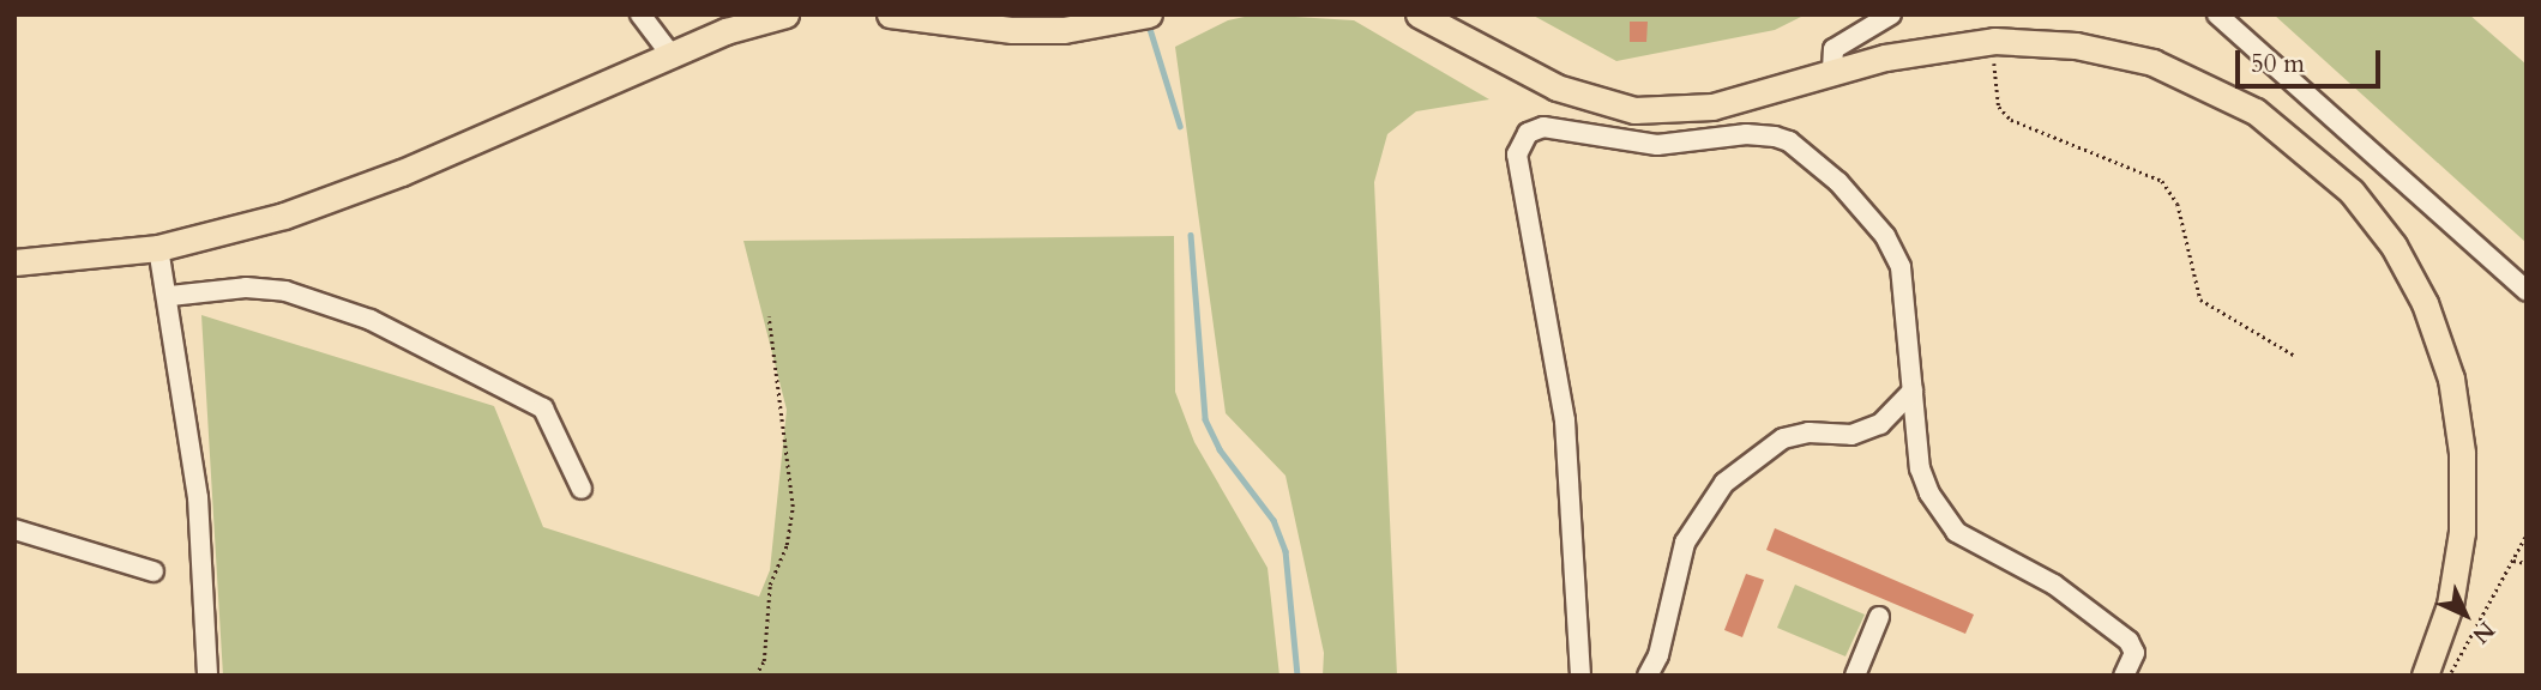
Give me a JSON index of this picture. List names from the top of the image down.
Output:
{
  "scale_bar": "50 m",
  "north": "bottom right"
}
